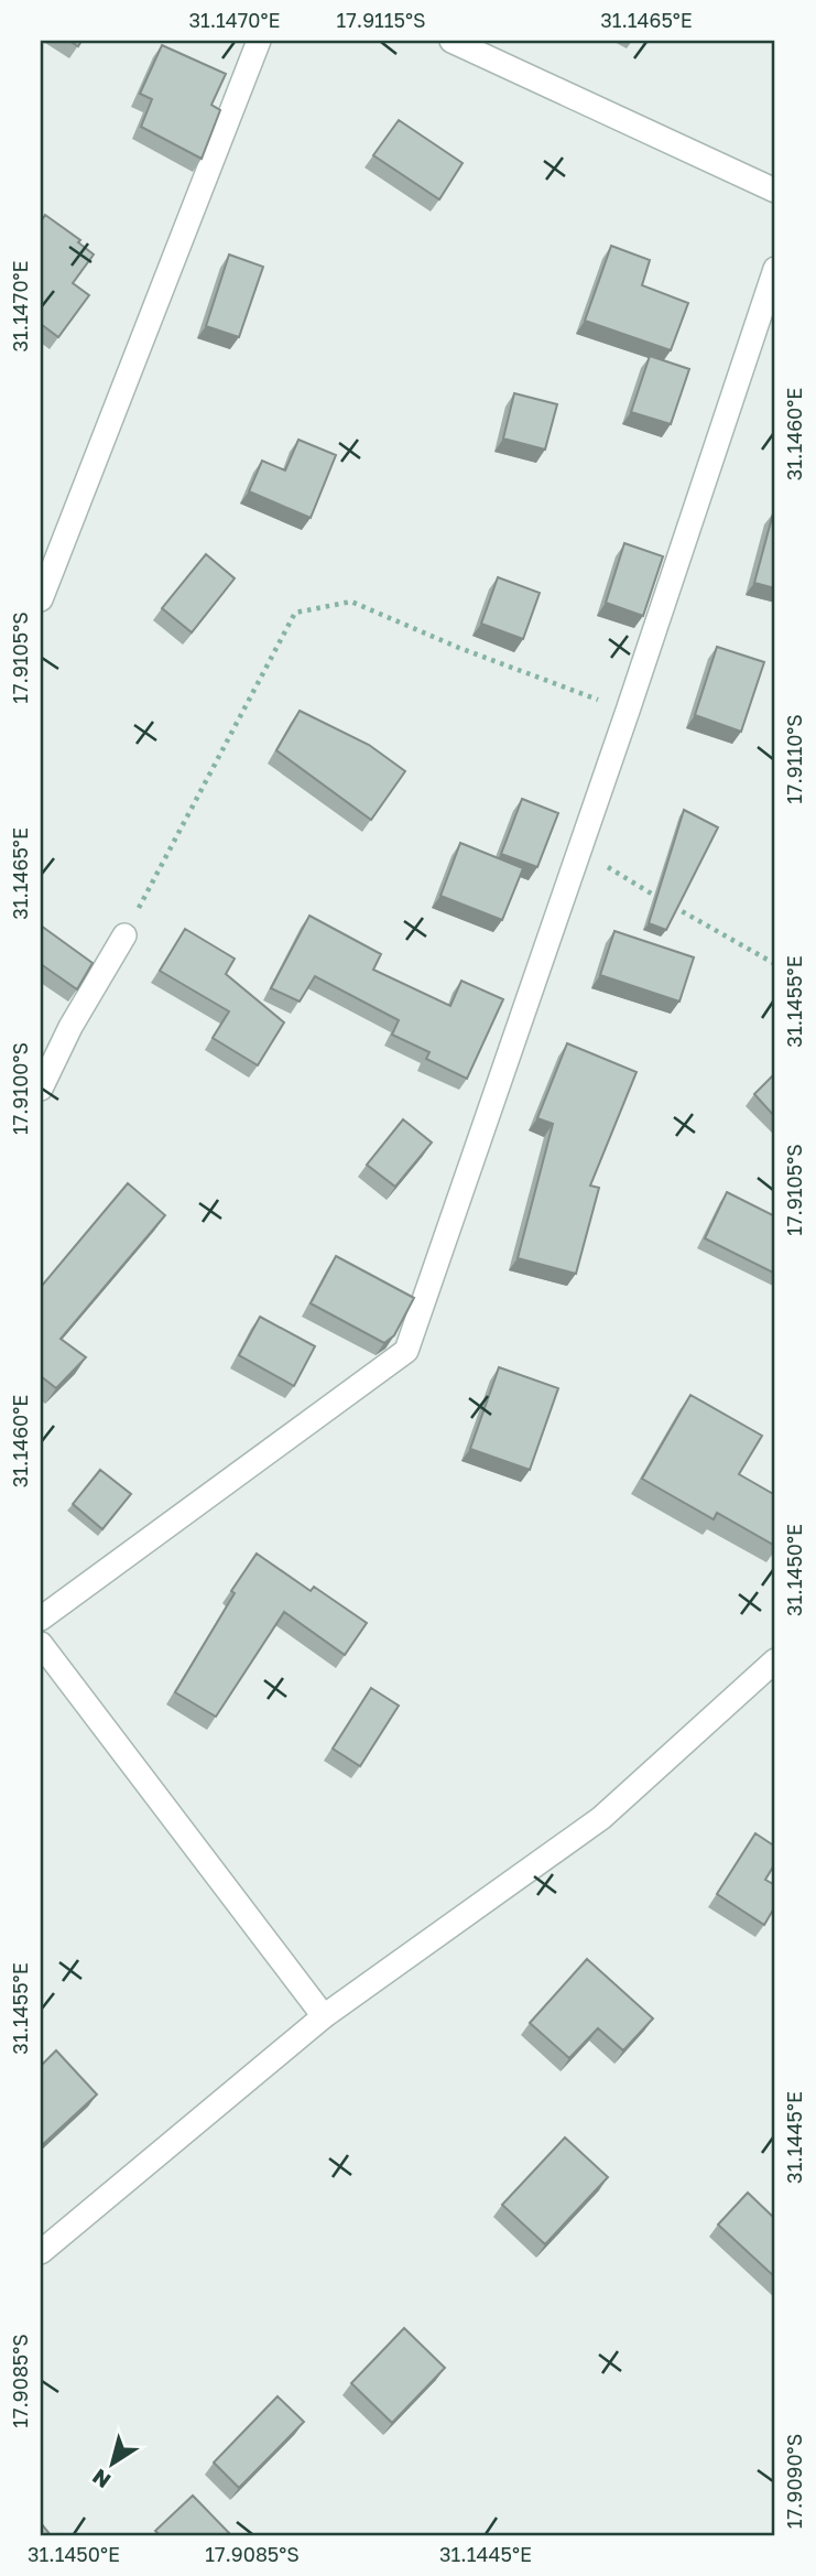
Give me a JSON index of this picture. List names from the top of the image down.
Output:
{
  "north": "bottom left",
  "coordinates": [
    "31.1470°E",
    "17.9115°S",
    "31.1465°E",
    "31.1460°E",
    "17.9105°S",
    "17.9110°S",
    "31.1455°E",
    "17.9100°S",
    "31.1450°E",
    "31.1445°E",
    "17.9085°S",
    "17.9090°S"
  ]
}
